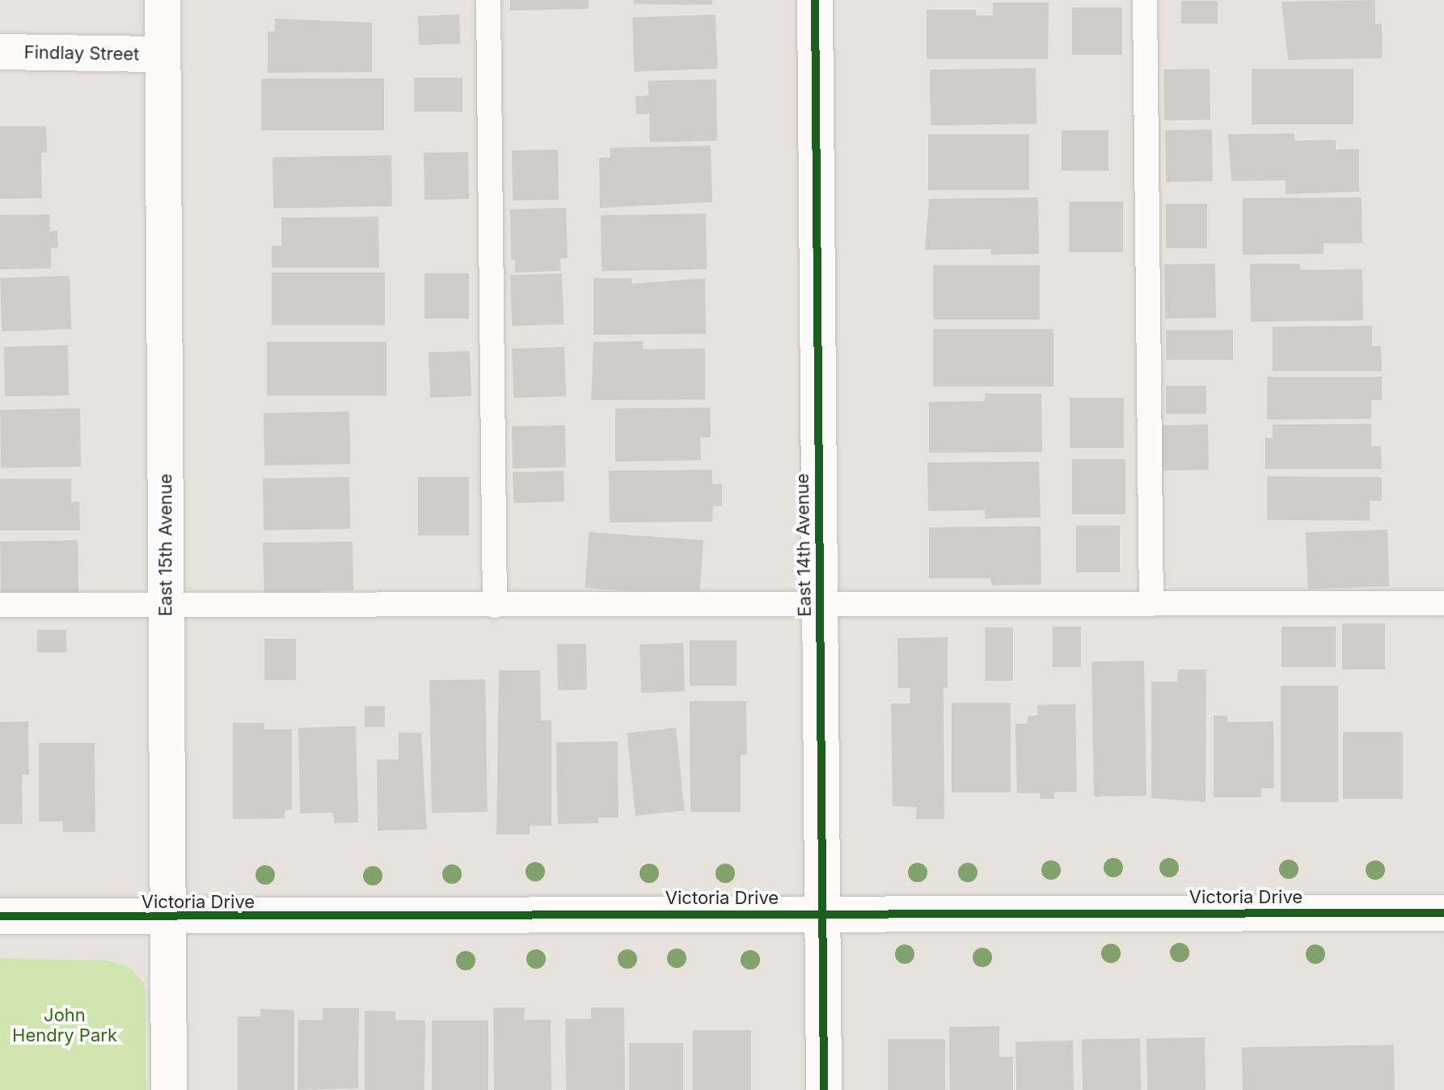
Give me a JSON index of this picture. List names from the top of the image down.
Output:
{
  "streets": {
    "street": [
      "Findlay Street",
      "East 15th Avenue",
      "East 14th Avenue",
      "Victoria Drive"
    ]
  },
  "crossings": [
    ["Findlay Street", "East 15th Avenue"],
    ["East 15th Avenue", "Victoria Drive"],
    ["East 14th Avenue", "Victoria Drive"]
  ],
  "parks": ["John Hendry Park"]
}
